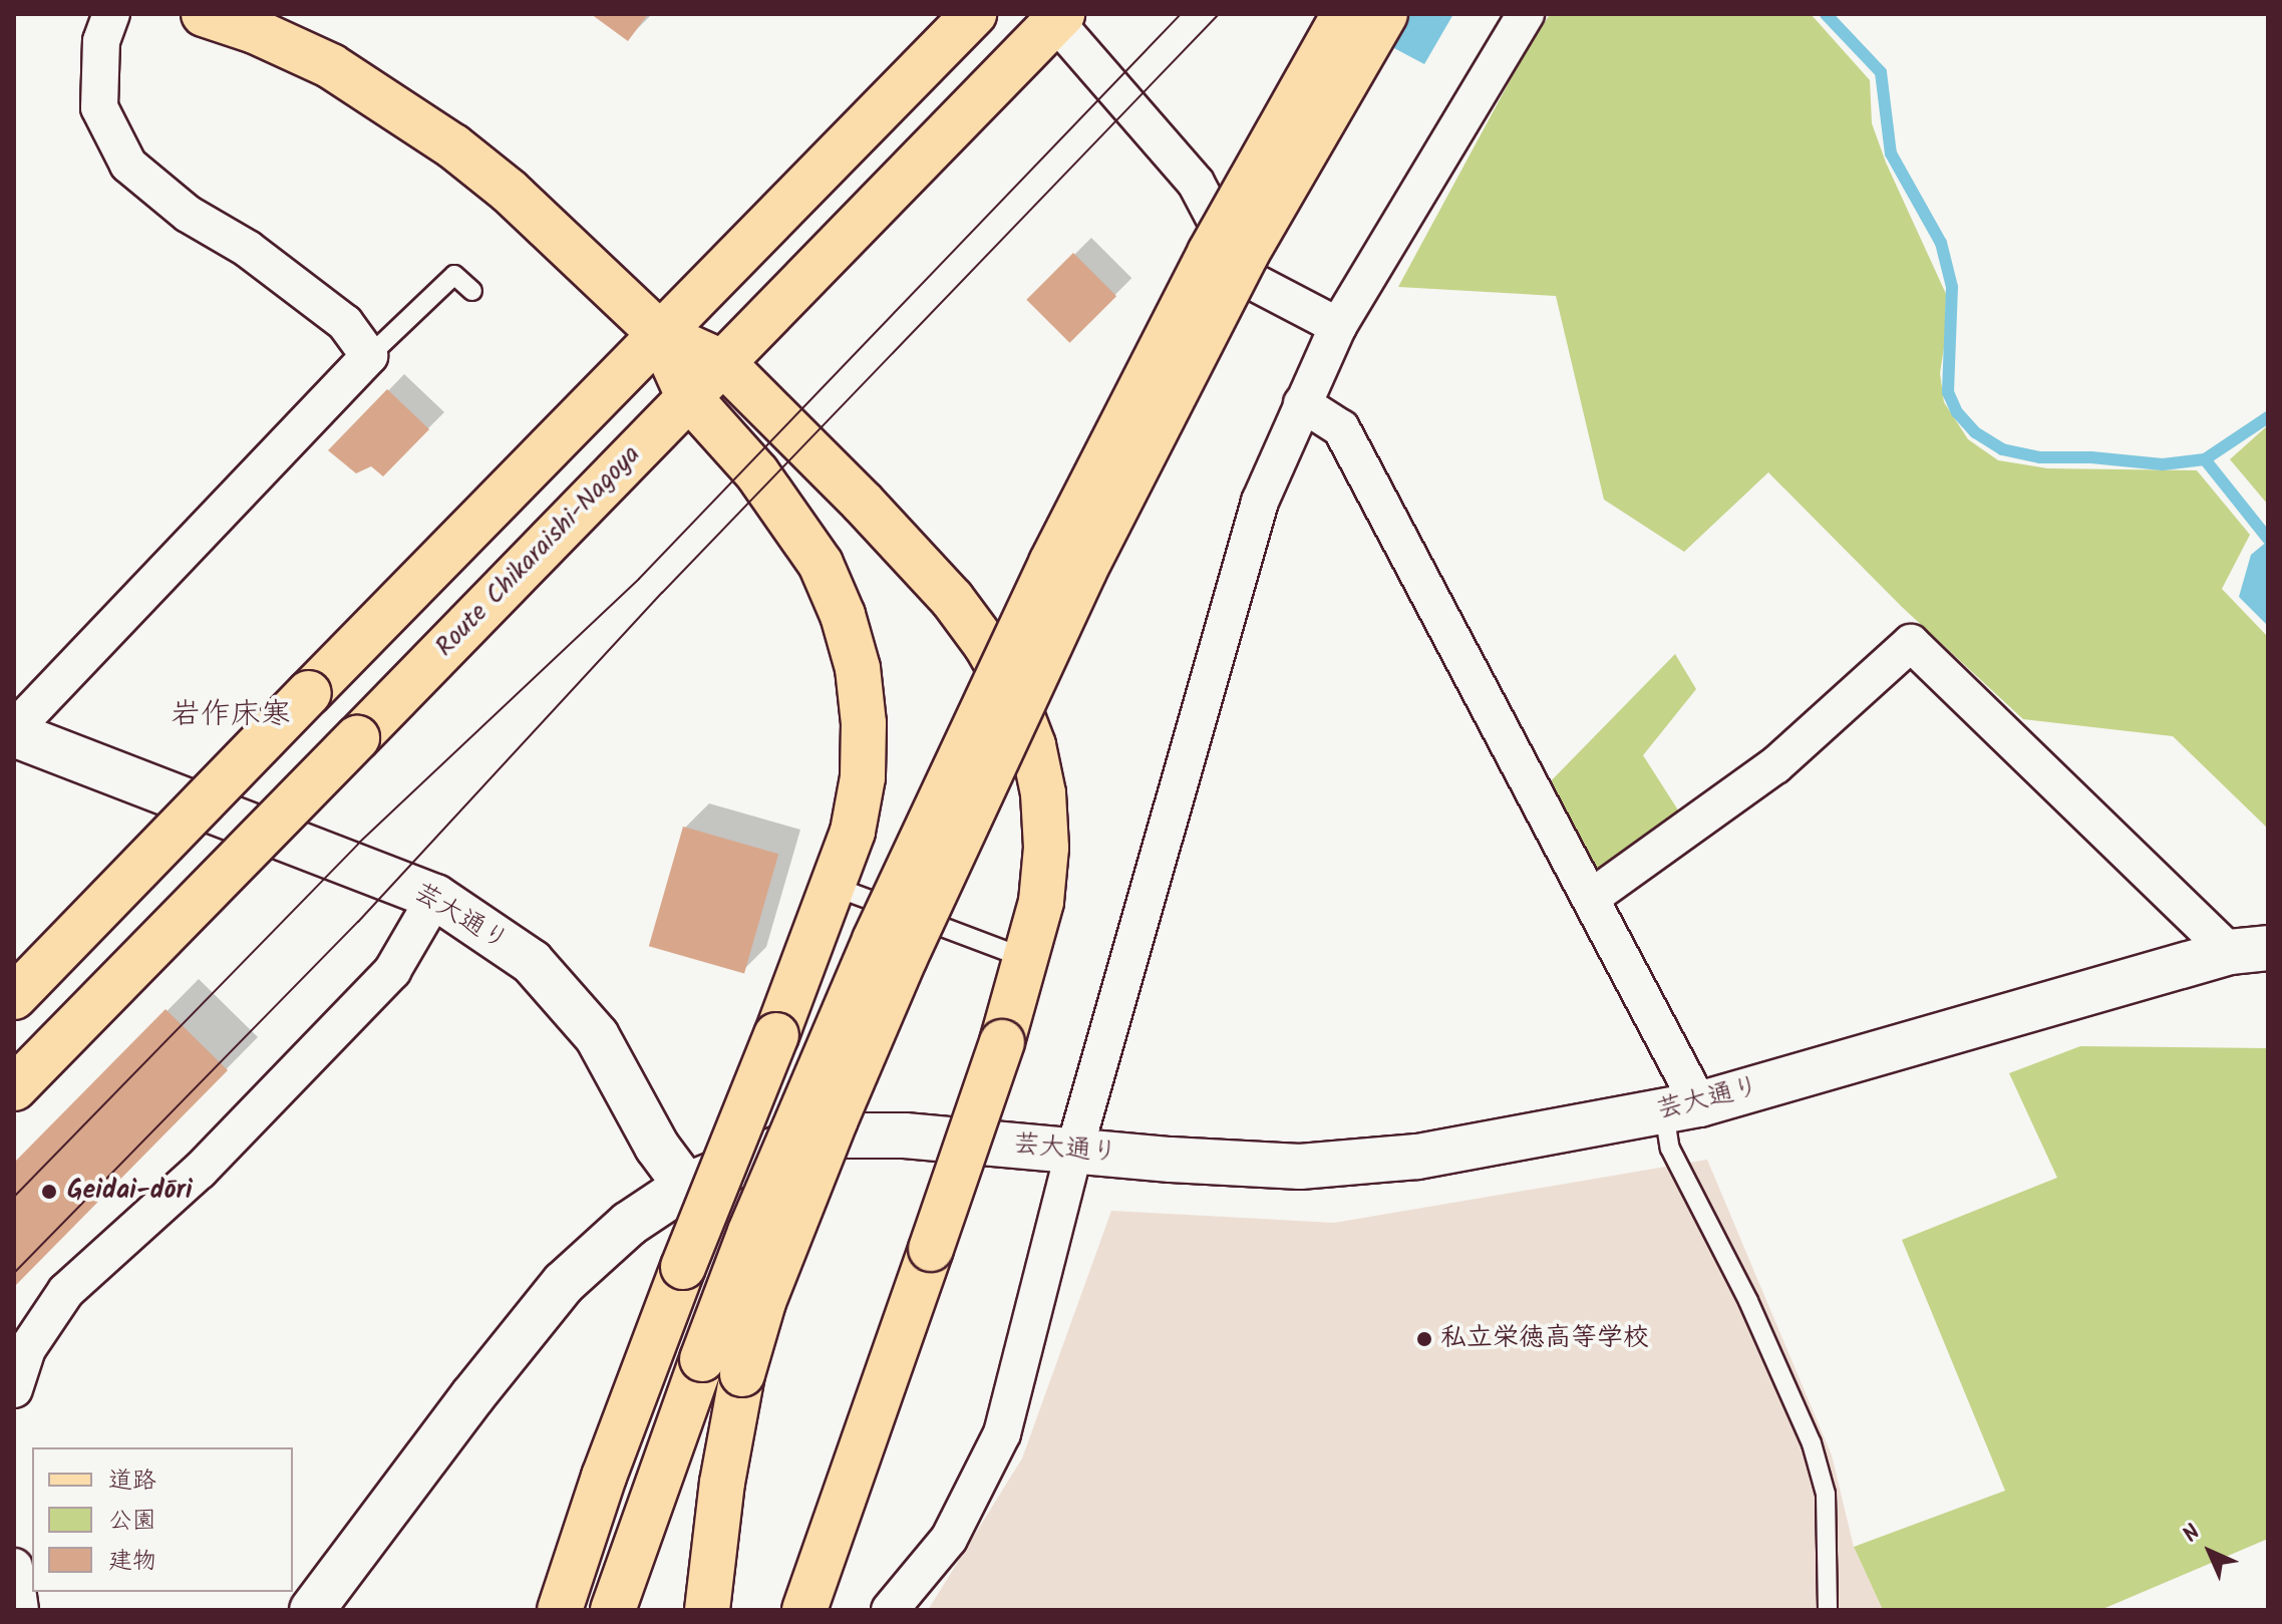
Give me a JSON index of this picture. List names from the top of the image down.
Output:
{
  "streets": {
    "main road": ["Route Chikaraishi-Nagoya"],
    "street": ["芸大通り"]
  },
  "districts": ["岩作床寒"],
  "places": ["Geidai-dōri", "私立栄徳高等学校"],
  "legend": ["道路", "公園", "建物"],
  "north": "top left"
}
